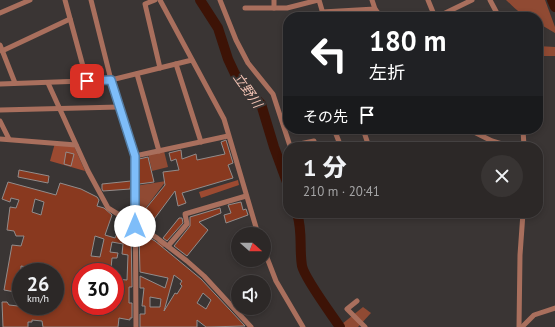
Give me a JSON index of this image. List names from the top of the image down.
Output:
{
  "water": ["立野川"],
  "north": "right",
  "page": {
    "turn": ["180 m", "左折"],
    "then": "その先",
    "heading": ["1 分", "210 m · 20:41"],
    "speed": "26 km/h",
    "limit": "30"
  }
}
